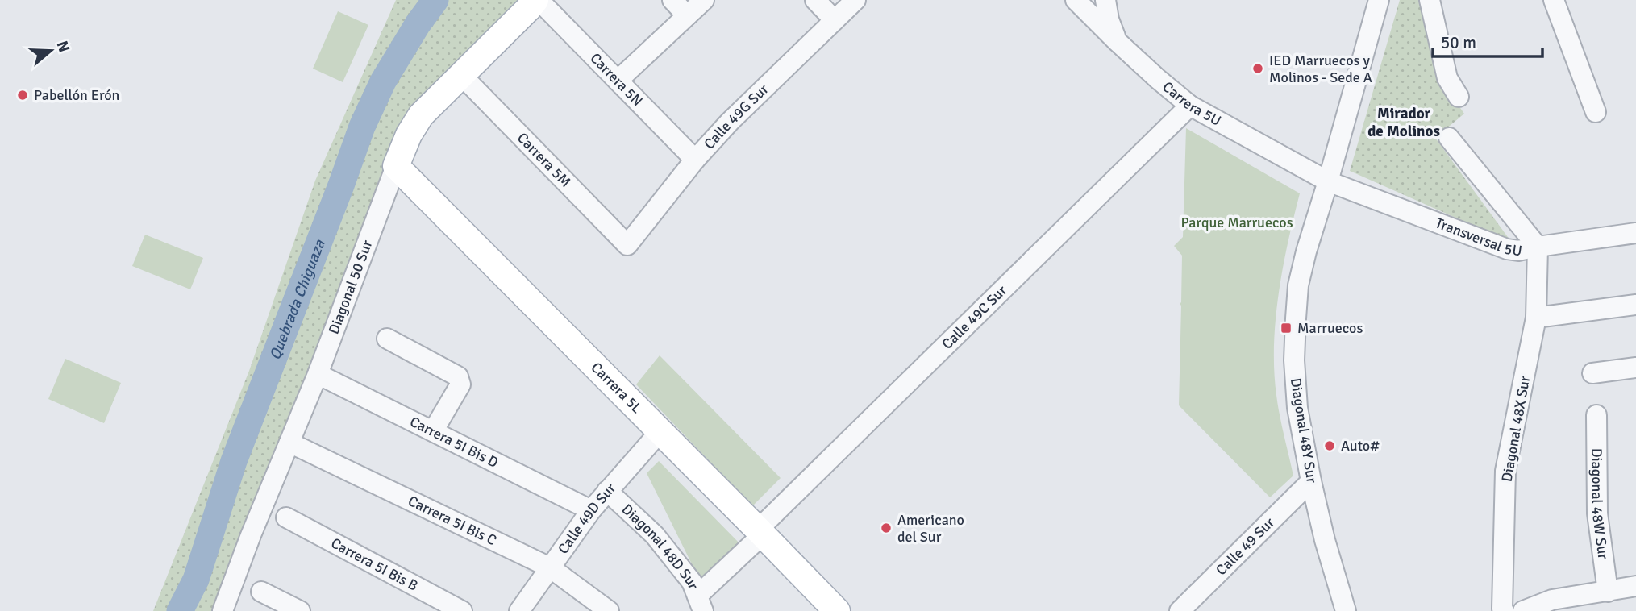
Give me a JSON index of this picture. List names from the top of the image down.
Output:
{
  "streets": {
    "main road": ["Diagonal 50 Sur", "Carrera 5L"],
    "street": [
      "Carrera 5N",
      "Carrera 5U",
      "Calle 49G Sur",
      "Carrera 5M",
      "Transversal 5U",
      "Calle 49C Sur",
      "Diagonal 48X Sur",
      "Diagonal 48Y Sur",
      "Carrera 5I Bis D",
      "Diagonal 48W Sur",
      "Calle 49D Sur",
      "Carrera 5I Bis C",
      "Calle 49 Sur",
      "Diagonal 48D Sur",
      "Carrera 5I Bis B"
    ]
  },
  "crossings": [
    ["Carrera 5N", "Calle 49G Sur"],
    ["Carrera 5N", "Diagonal 50 Sur"],
    ["Carrera 5U", "Transversal 5U"],
    ["Carrera 5U", "Calle 49C Sur"],
    ["Carrera 5U", "Diagonal 48Y Sur"],
    ["Calle 49G Sur", "Carrera 5M"],
    ["Carrera 5M", "Diagonal 50 Sur"],
    ["Transversal 5U", "Diagonal 48X Sur"],
    ["Transversal 5U", "Diagonal 48Y Sur"],
    ["Diagonal 50 Sur", "Carrera 5L"],
    ["Diagonal 50 Sur", "Carrera 5I Bis D"],
    ["Diagonal 50 Sur", "Carrera 5I Bis C"],
    ["Calle 49C Sur", "Carrera 5L"],
    ["Calle 49C Sur", "Diagonal 48D Sur"],
    ["Carrera 5L", "Calle 49D Sur"],
    ["Diagonal 48Y Sur", "Calle 49 Sur"],
    ["Carrera 5I Bis D", "Calle 49D Sur"],
    ["Calle 49D Sur", "Carrera 5I Bis C"],
    ["Calle 49D Sur", "Diagonal 48D Sur"]
  ],
  "districts": ["Mirador de Molinos"],
  "water": ["Quebrada Chiguaza"],
  "parks": ["Parque Marruecos"],
  "places": {
    "other": [
      "IED Marruecos y Molinos - Sede A",
      "Pabellón Erón",
      "Auto#",
      "Americano del Sur"
    ],
    "transit": ["Marruecos"]
  },
  "scale_bar": "50 m",
  "north": "right"
}
